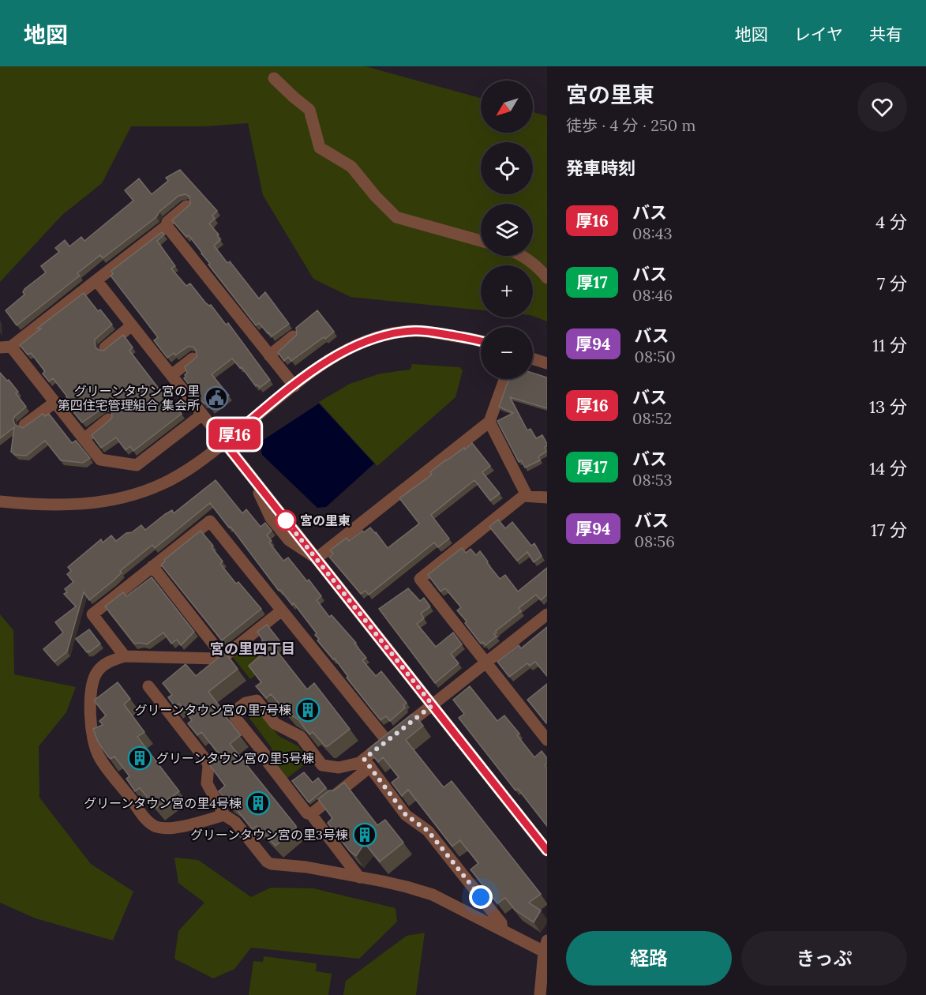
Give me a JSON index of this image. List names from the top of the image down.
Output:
{
  "districts": ["宮の里四丁目"],
  "places": {
    "public building": ["グリーンタウン宮の里 第四住宅管理組合 集会所"],
    "other": ["宮の里東"],
    "building": [
      "グリーンタウン宮の里7号棟",
      "グリーンタウン宮の里5号棟",
      "グリーンタウン宮の里4号棟",
      "グリーンタウン宮の里3号棟"
    ]
  },
  "lines": ["bus line 厚16"],
  "north": "bottom left",
  "page": {
    "header": "地図",
    "nav": ["地図", "レイヤ", "共有"],
    "on_map": "厚16",
    "heading": [
      ["宮の里東", "徒歩 · 4 分 · 250 m"],
      "発車時刻"
    ],
    "map_buttons": ["+", "−"],
    "list": [
      {
        "mark": "厚16",
        "name": "バス",
        "note": "08:43",
        "value": "4 分"
      },
      {
        "mark": "厚17",
        "name": "バス",
        "note": "08:46",
        "value": "7 分"
      },
      {
        "mark": "厚94",
        "name": "バス",
        "note": "08:50",
        "value": "11 分"
      },
      {
        "mark": "厚16",
        "name": "バス",
        "note": "08:52",
        "value": "13 分"
      },
      {
        "mark": "厚17",
        "name": "バス",
        "note": "08:53",
        "value": "14 分"
      },
      {
        "mark": "厚94",
        "name": "バス",
        "note": "08:56",
        "value": "17 分"
      }
    ],
    "buttons": ["経路", "きっぷ"]
  }
}
